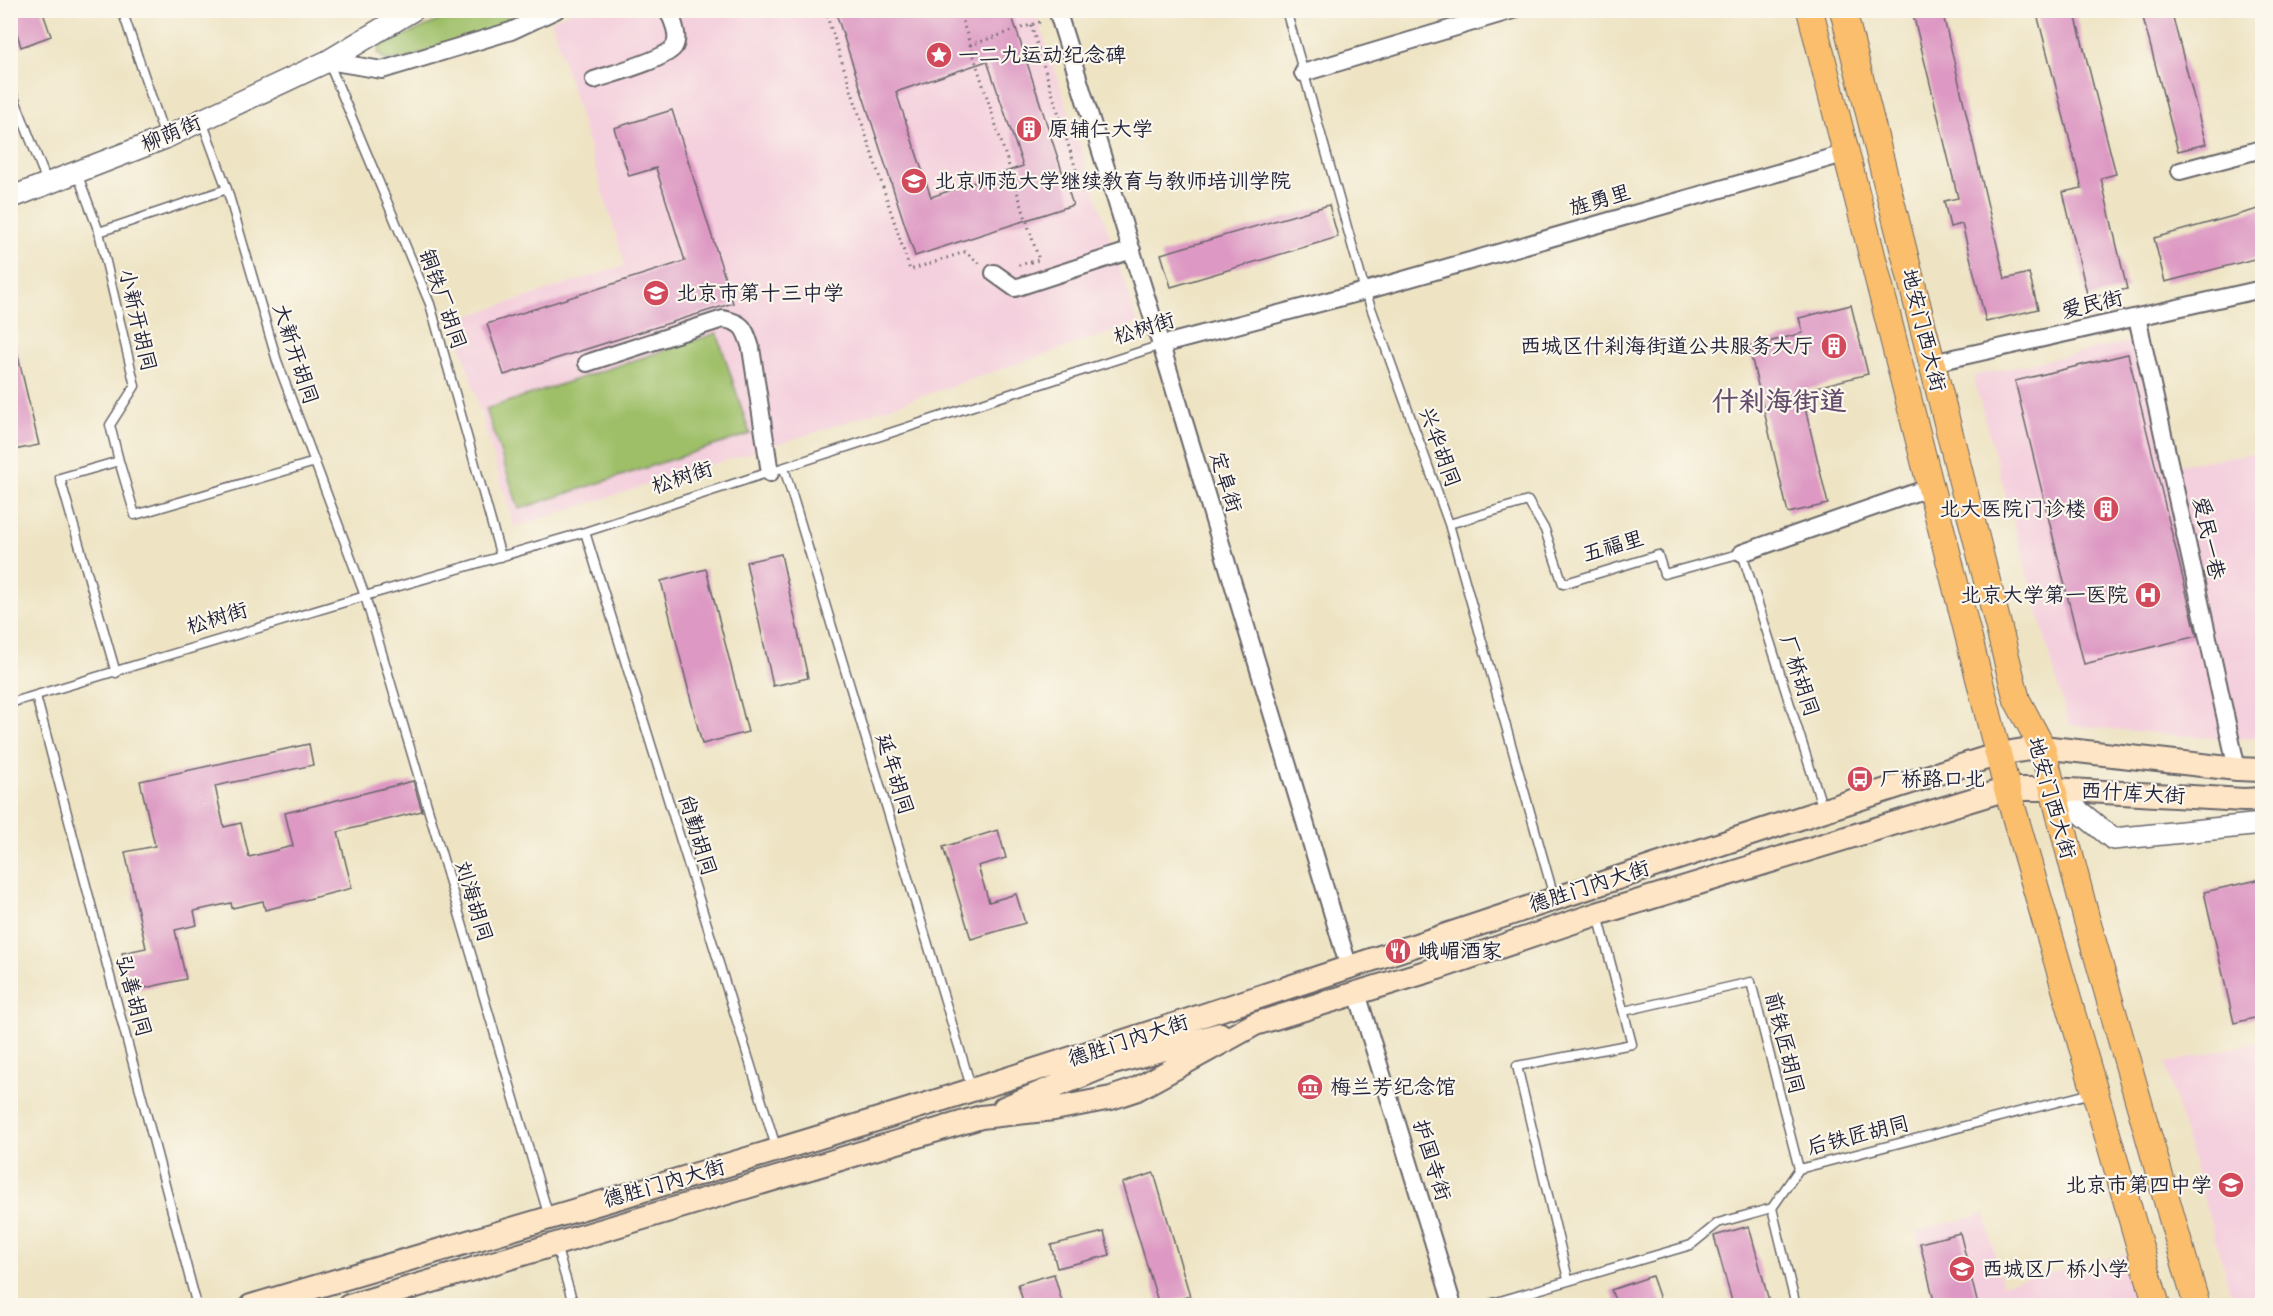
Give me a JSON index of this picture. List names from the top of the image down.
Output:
{
  "streets": {
    "main road": ["地安门西大街", "西什库大街", "德胜门内大街"],
    "street": [
      "柳荫街",
      "旌勇里",
      "爱民街",
      "松树街",
      "定阜街",
      "爱民一巷",
      "五福里",
      "护国寺街"
    ],
    "lane": [
      "铜铁厂胡同",
      "小新开胡同",
      "大新开胡同",
      "兴华胡同",
      "厂桥胡同",
      "延年胡同",
      "尚勤胡同",
      "刘海胡同",
      "弘善胡同",
      "前铁匠胡同",
      "后铁匠胡同"
    ]
  },
  "crossings": [
    ["柳荫街", "铜铁厂胡同"],
    ["柳荫街", "小新开胡同"],
    ["柳荫街", "大新开胡同"],
    ["旌勇里", "松树街"],
    ["旌勇里", "地安门西大街"],
    ["旌勇里", "兴华胡同"],
    ["铜铁厂胡同", "松树街"],
    ["爱民街", "地安门西大街"],
    ["爱民街", "爱民一巷"],
    ["小新开胡同", "大新开胡同"],
    ["松树街", "大新开胡同"],
    ["松树街", "兴华胡同"],
    ["松树街", "定阜街"],
    ["松树街", "延年胡同"],
    ["松树街", "尚勤胡同"],
    ["松树街", "刘海胡同"],
    ["松树街", "弘善胡同"],
    ["地安门西大街", "五福里"],
    ["地安门西大街", "西什库大街"],
    ["地安门西大街", "德胜门内大街"],
    ["地安门西大街", "后铁匠胡同"],
    ["大新开胡同", "刘海胡同"],
    ["兴华胡同", "五福里"],
    ["兴华胡同", "德胜门内大街"],
    ["定阜街", "德胜门内大街"],
    ["爱民一巷", "西什库大街"],
    ["五福里", "厂桥胡同"],
    ["厂桥胡同", "德胜门内大街"],
    ["延年胡同", "德胜门内大街"],
    ["西什库大街", "德胜门内大街"],
    ["尚勤胡同", "德胜门内大街"],
    ["德胜门内大街", "刘海胡同"],
    ["德胜门内大街", "护国寺街"],
    ["前铁匠胡同", "后铁匠胡同"]
  ],
  "districts": ["什刹海街道"],
  "places": {
    "place": ["一二九运动纪念碑"],
    "building": ["原辅仁大学", "西城区什刹海街道公共服务大厅", "北大医院门诊楼"],
    "school or university": [
      "北京师范大学继续教育与教师培训学院",
      "北京市第十三中学",
      "北京市第四中学",
      "西城区厂桥小学"
    ],
    "hospital": ["北京大学第一医院"],
    "bus stop": ["厂桥路口北"],
    "restaurant": ["峨嵋酒家"],
    "museum": ["梅兰芳纪念馆"]
  }
}
